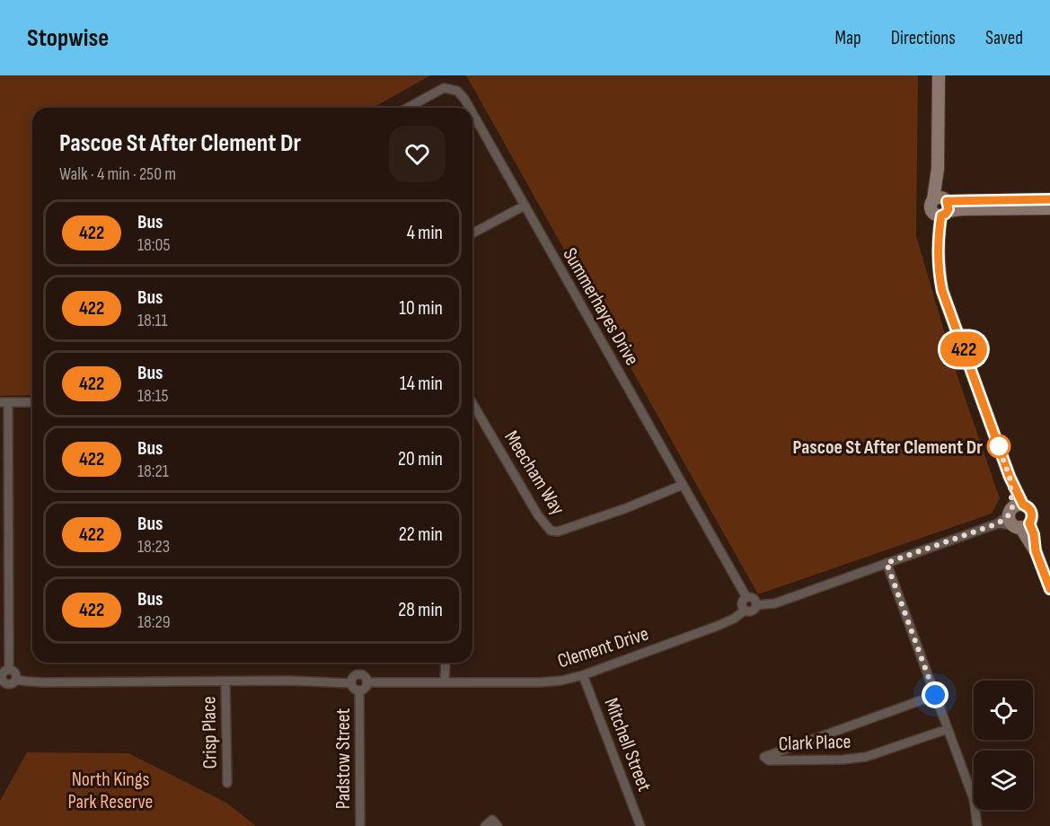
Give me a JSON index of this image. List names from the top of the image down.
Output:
{
  "streets": {
    "street": [
      "Summerhayes Drive",
      "Meecham Way",
      "Clement Drive",
      "Crisp Place",
      "Clark Place",
      "Mitchell Street",
      "Padstow Street"
    ]
  },
  "crossings": [
    ["Summerhayes Drive", "Meecham Way"],
    ["Summerhayes Drive", "Clement Drive"],
    ["Clement Drive", "Mitchell Street"],
    ["Clement Drive", "Padstow Street"]
  ],
  "parks": ["North Kings Park Reserve"],
  "places": ["Pascoe St After Clement Dr"],
  "lines": ["bus line 422"],
  "page": {
    "header": "Stopwise",
    "nav": ["Map", "Directions", "Saved"],
    "on_map": "422",
    "heading": ["Pascoe St After Clement Dr", "Walk · 4 min · 250 m"],
    "list": [
      {
        "mark": "422",
        "name": "Bus",
        "note": "18:05",
        "value": "4 min"
      },
      {
        "mark": "422",
        "name": "Bus",
        "note": "18:11",
        "value": "10 min"
      },
      {
        "mark": "422",
        "name": "Bus",
        "note": "18:15",
        "value": "14 min"
      },
      {
        "mark": "422",
        "name": "Bus",
        "note": "18:21",
        "value": "20 min"
      },
      {
        "mark": "422",
        "name": "Bus",
        "note": "18:23",
        "value": "22 min"
      },
      {
        "mark": "422",
        "name": "Bus",
        "note": "18:29",
        "value": "28 min"
      }
    ]
  }
}
